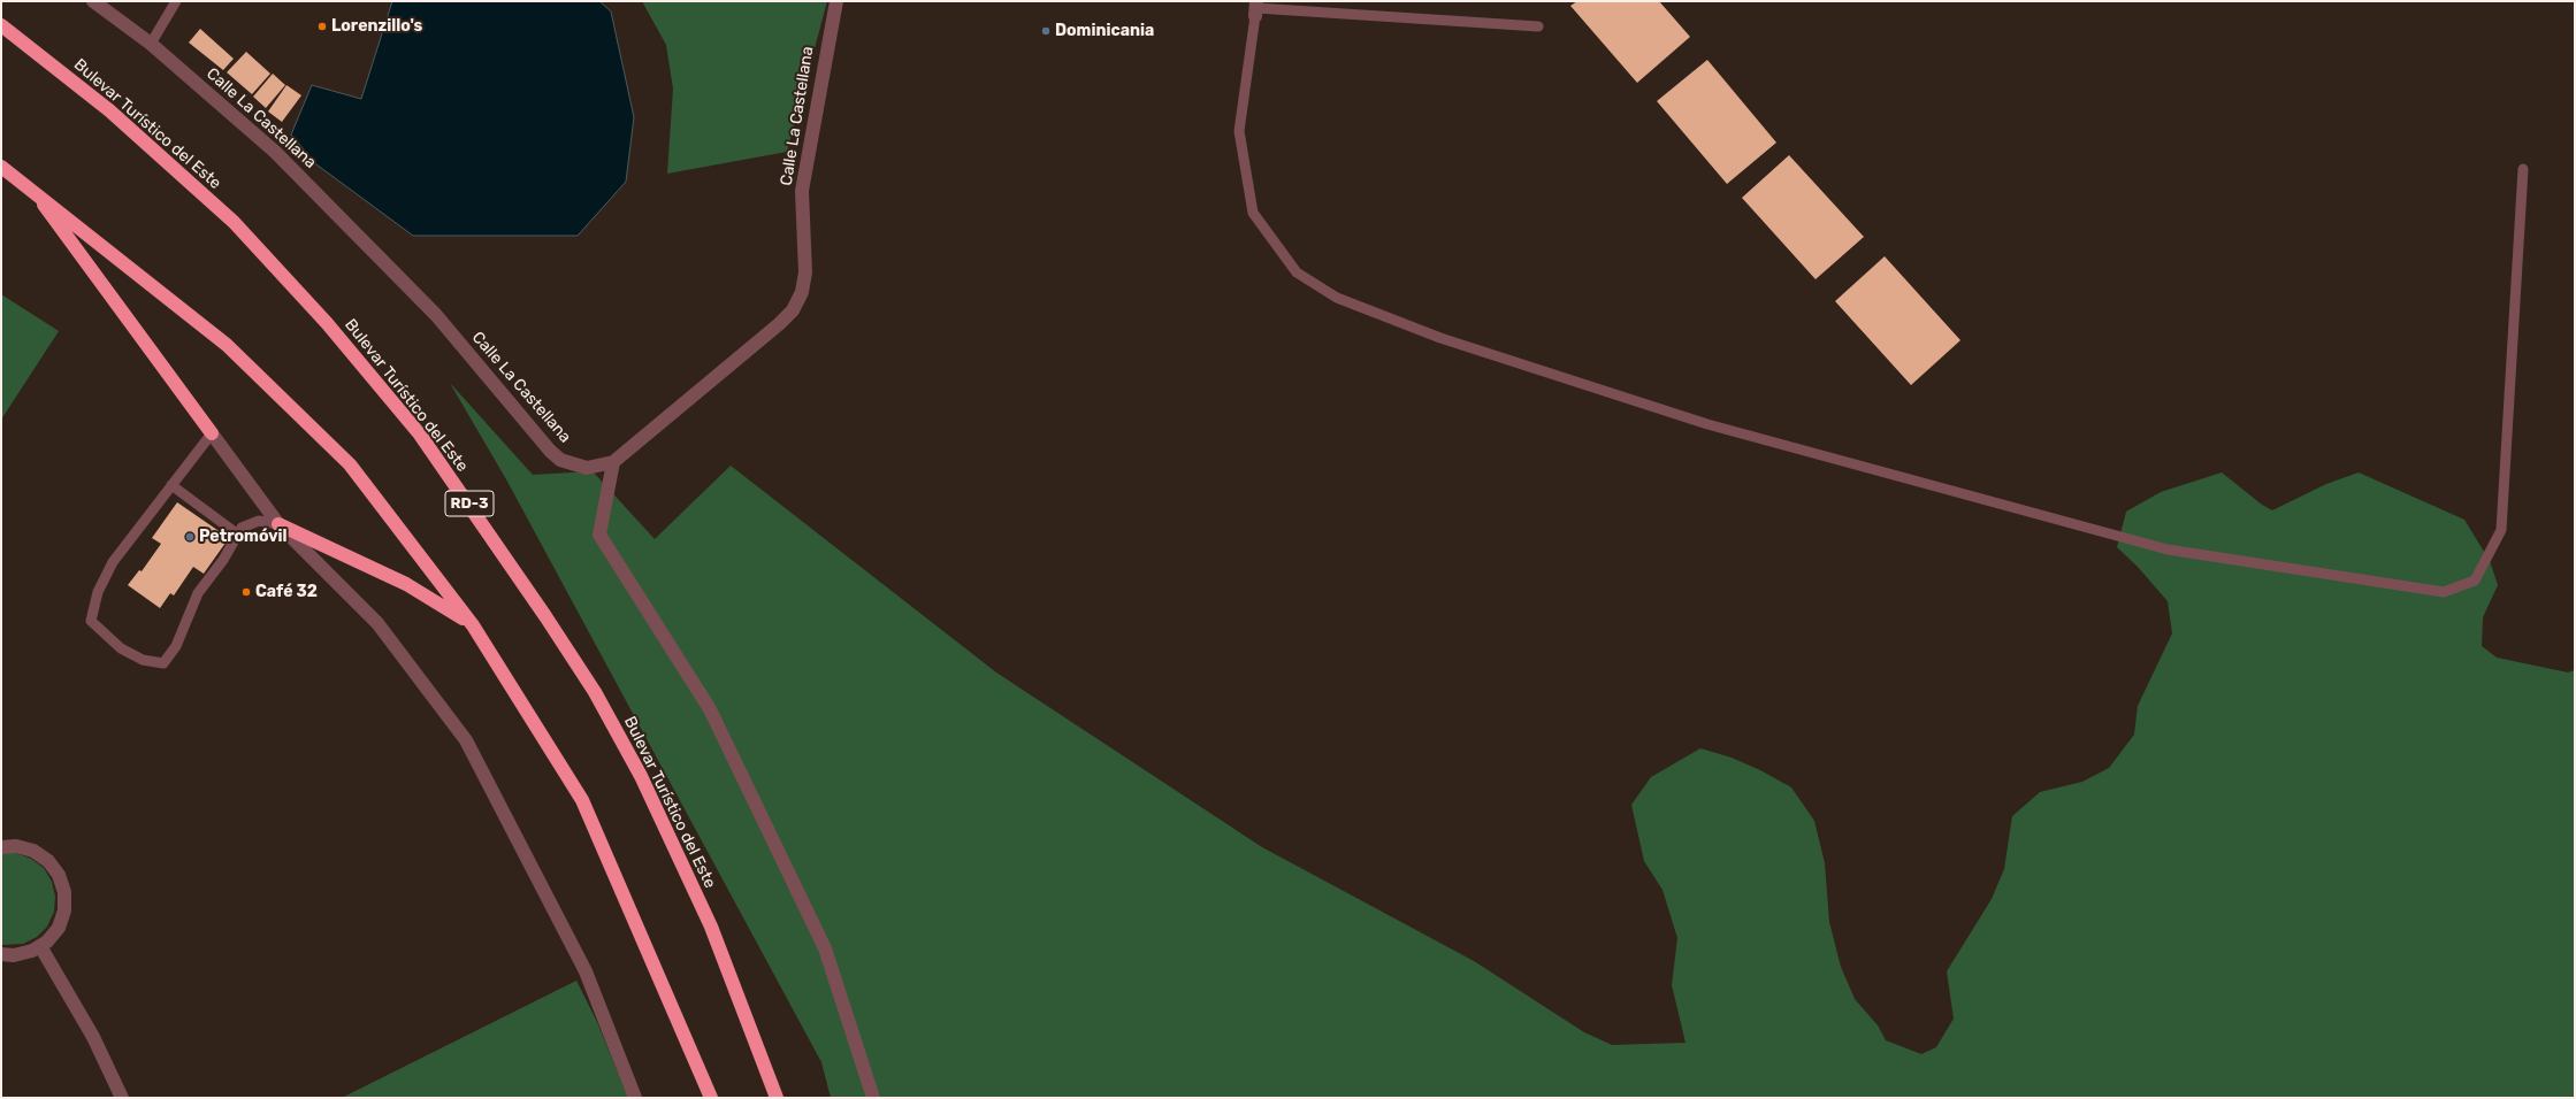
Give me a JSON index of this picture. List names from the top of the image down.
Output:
{
  "streets": {
    "highway": ["Bulevar Turístico del Este", "RD-3"],
    "street": ["Calle La Castellana"]
  },
  "places": [
    "Lorenzillo's",
    "Dominicania",
    "Petromóvil",
    "Café 32"
  ]
}
